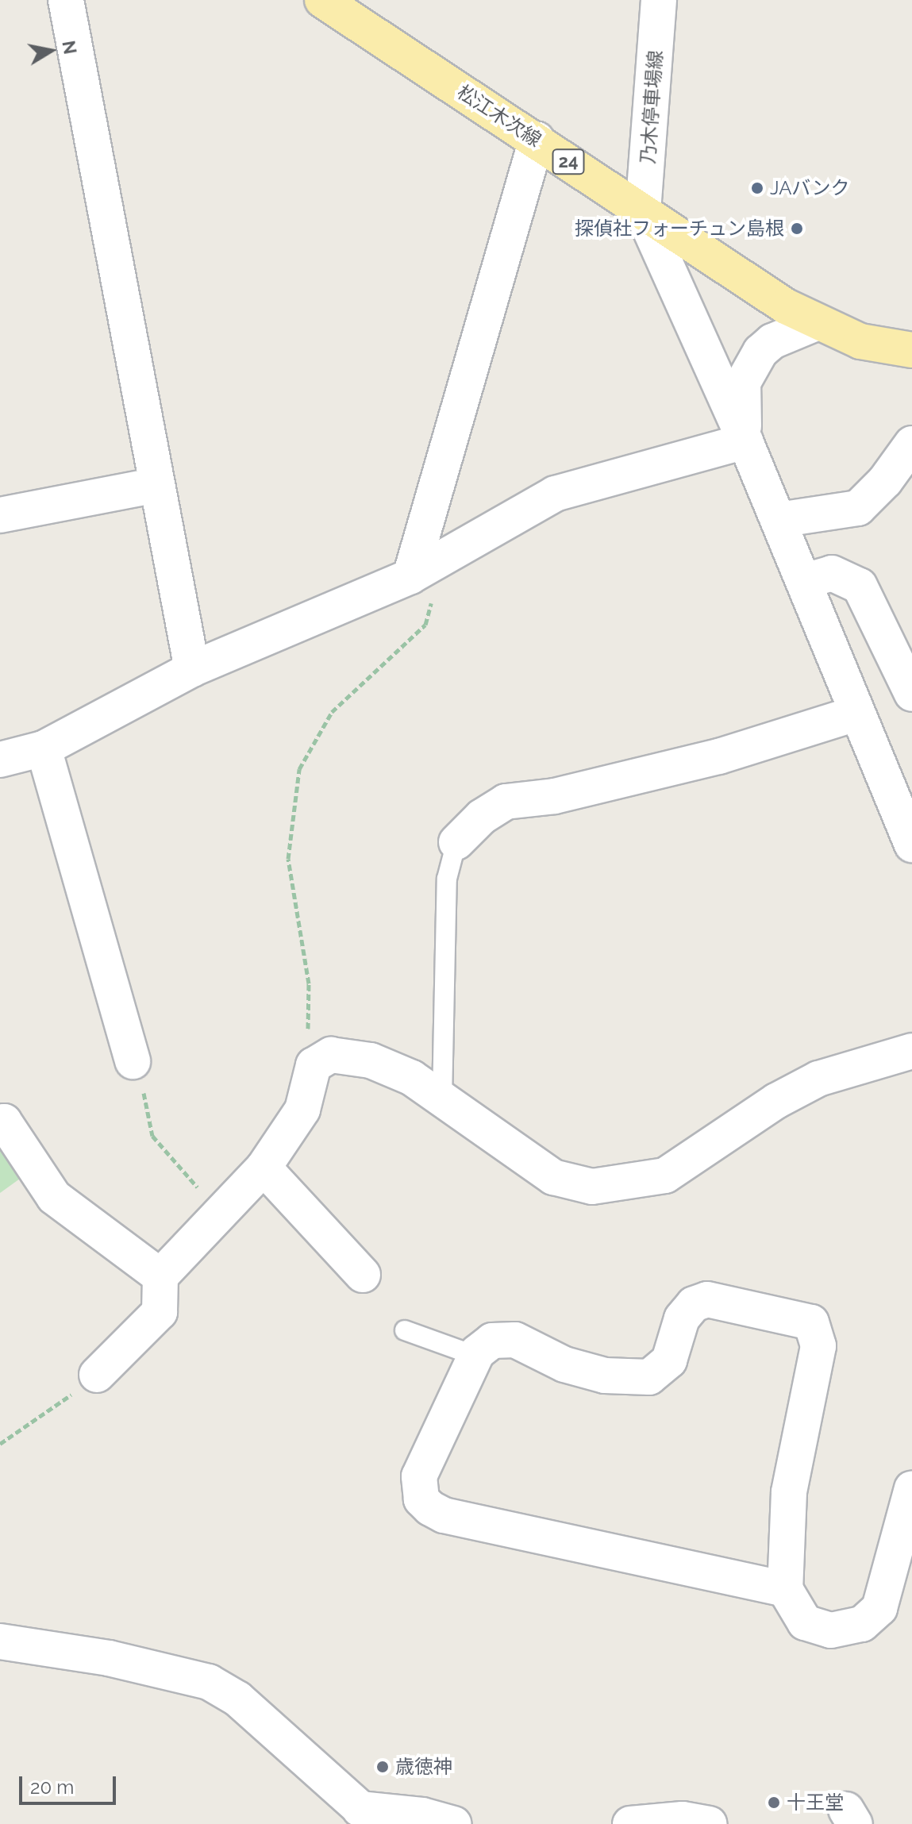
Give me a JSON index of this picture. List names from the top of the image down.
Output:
{
  "streets": {
    "main road": ["松江木次線", "24"],
    "street": ["乃木停車場線"]
  },
  "crossings": [
    ["乃木停車場線", "松江木次線"]
  ],
  "places": [
    "JAバンク",
    "探偵社フォーチュン島根",
    "歳徳神",
    "十王堂"
  ],
  "scale_bar": "20 m",
  "north": "right"
}
